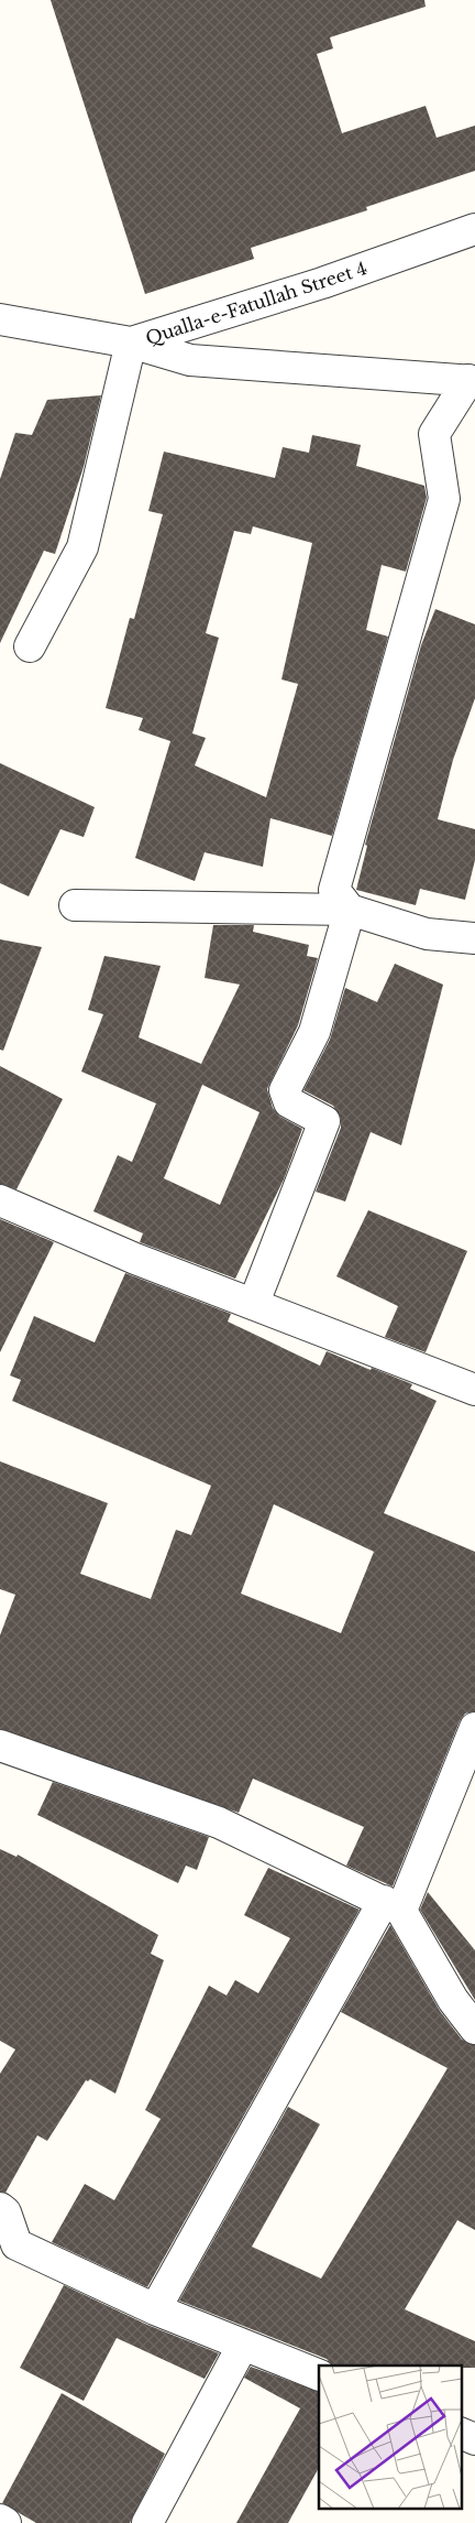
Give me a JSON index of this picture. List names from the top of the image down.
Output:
{
  "streets": {
    "street": ["Qualla-e-Fatullah Street 4"]
  }
}
